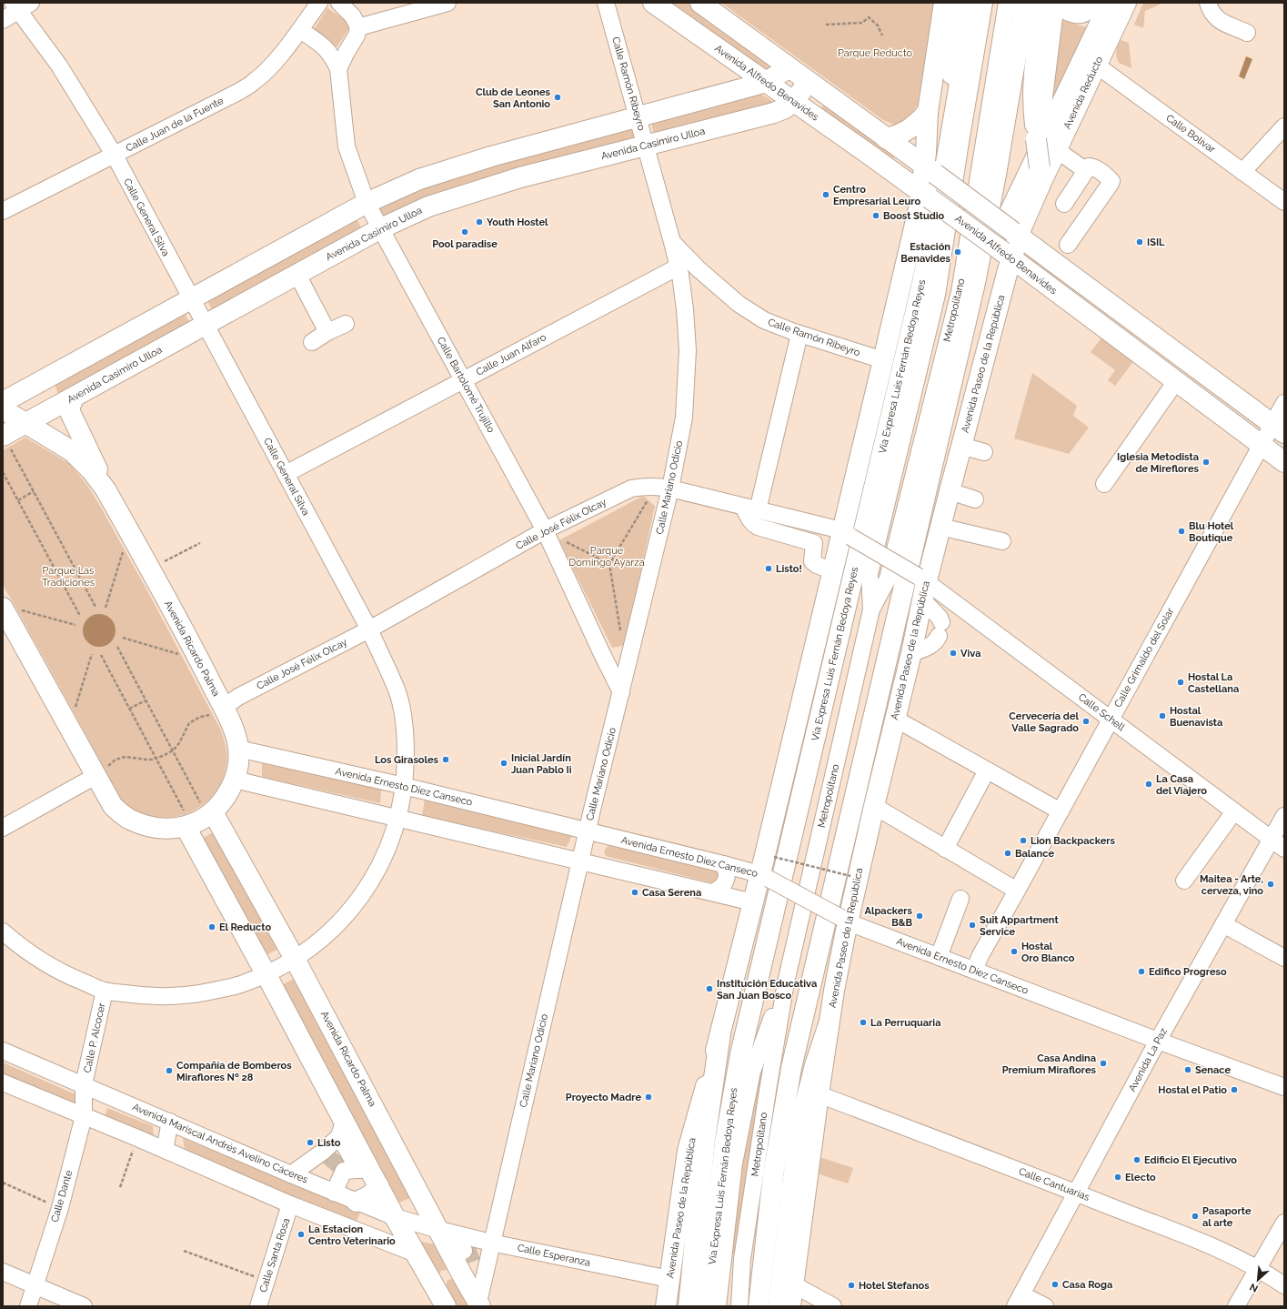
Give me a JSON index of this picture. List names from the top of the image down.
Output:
{
  "streets": {
    "main road": [
      "Avenida Alfredo Benavides",
      "Avenida Reducto",
      "Avenida Casimiro Ulloa",
      "Avenida Paseo de la República",
      "Vía Expresa Luis Fernán Bedoya Reyes",
      "Avenida Ricardo Palma"
    ],
    "street": [
      "Calle Ramón Ribeyro",
      "Calle Juan de la Fuente",
      "Calle Bolívar",
      "Calle General Silva",
      "Metropolitano",
      "Calle Juan Alfaro",
      "Calle Bartolomé Trujillo",
      "Calle Mariano Odicio",
      "Calle José Félix Olcay",
      "Calle Grimaldo del Solar",
      "Calle Schell",
      "Avenida Ernesto Diez Canseco",
      "Calle P. Alcocer",
      "Avenida La Paz",
      "Avenida Mariscal Andrés Avelino Cáceres",
      "Calle Cantuarias",
      "Calle Dante",
      "Calle Santa Rosa",
      "Calle Esperanza"
    ]
  },
  "crossings": [
    ["Avenida Alfredo Benavides", "Avenida Casimiro Ulloa"],
    ["Avenida Alfredo Benavides", "Avenida Paseo de la República"],
    ["Avenida Alfredo Benavides", "Calle Grimaldo del Solar"],
    ["Calle Ramón Ribeyro", "Avenida Casimiro Ulloa"],
    ["Calle Ramón Ribeyro", "Avenida Paseo de la República"],
    ["Calle Ramón Ribeyro", "Calle Mariano Odicio"],
    ["Avenida Reducto", "Calle Bolívar"],
    ["Avenida Reducto", "Avenida Paseo de la República"],
    ["Calle Juan de la Fuente", "Calle General Silva"],
    ["Calle Juan de la Fuente", "Calle Bartolomé Trujillo"],
    ["Avenida Casimiro Ulloa", "Calle General Silva"],
    ["Avenida Casimiro Ulloa", "Calle Bartolomé Trujillo"],
    ["Avenida Casimiro Ulloa", "Avenida Ricardo Palma"],
    ["Calle General Silva", "Calle Juan Alfaro"],
    ["Calle General Silva", "Calle José Félix Olcay"],
    ["Calle General Silva", "Avenida Ricardo Palma"],
    ["Calle General Silva", "Avenida Ernesto Diez Canseco"],
    ["Calle General Silva", "Calle P. Alcocer"],
    ["Calle Juan Alfaro", "Calle Bartolomé Trujillo"],
    ["Calle Juan Alfaro", "Calle Mariano Odicio"],
    ["Avenida Paseo de la República", "Calle José Félix Olcay"],
    ["Avenida Paseo de la República", "Calle Schell"],
    ["Avenida Paseo de la República", "Avenida Ernesto Diez Canseco"],
    ["Avenida Paseo de la República", "Calle Cantuarias"],
    ["Avenida Paseo de la República", "Calle Esperanza"],
    ["Calle Bartolomé Trujillo", "Calle Mariano Odicio"],
    ["Calle Bartolomé Trujillo", "Calle José Félix Olcay"],
    ["Calle Mariano Odicio", "Calle José Félix Olcay"],
    ["Calle Mariano Odicio", "Avenida Ricardo Palma"],
    ["Calle Mariano Odicio", "Avenida Ernesto Diez Canseco"],
    ["Calle Mariano Odicio", "Calle Esperanza"],
    ["Calle José Félix Olcay", "Avenida Ricardo Palma"],
    ["Calle José Félix Olcay", "Calle Schell"],
    ["Avenida Ricardo Palma", "Avenida Ernesto Diez Canseco"],
    ["Avenida Ricardo Palma", "Avenida Mariscal Andrés Avelino Cáceres"],
    ["Avenida Ricardo Palma", "Calle Esperanza"],
    ["Calle Grimaldo del Solar", "Calle Schell"],
    ["Calle Grimaldo del Solar", "Avenida Ernesto Diez Canseco"],
    ["Calle Schell", "Avenida La Paz"],
    ["Avenida Ernesto Diez Canseco", "Avenida La Paz"],
    ["Calle P. Alcocer", "Avenida Mariscal Andrés Avelino Cáceres"],
    ["Calle P. Alcocer", "Calle Dante"],
    ["Avenida La Paz", "Calle Cantuarias"],
    ["Avenida Mariscal Andrés Avelino Cáceres", "Calle Dante"],
    ["Avenida Mariscal Andrés Avelino Cáceres", "Calle Esperanza"]
  ],
  "parks": ["Parque Reducto", "Parque Domingo Ayarza", "Parque Las Tradiciones"],
  "places": [
    "Club de Leones San Antonio",
    "Centro Empresarial Leuro",
    "Boost Studio",
    "Youth Hostel",
    "Pool paradise",
    "ISIL",
    "Estación Benavides",
    "Iglesia Metodista de Mireflores",
    "Blu Hotel Boutique",
    "Listo!",
    "Viva",
    "Hostal La Castellana",
    "Hostal Buenavista",
    "Cervecería del Valle Sagrado",
    "Los Girasoles",
    "Inicial Jardín Juan Pablo Ii",
    "La Casa del Viajero",
    "Lion Backpackers",
    "Balance",
    "Maitea - Arte, cerveza, vino",
    "Casa Serena",
    "Alpackers B&B",
    "Suit Appartment Service",
    "El Reducto",
    "Hostal Oro Blanco",
    "Edifico Progreso",
    "Institución Educativa San Juan Bosco",
    "La Perruquaria",
    "Casa Andina Premium Miraflores",
    "Senace",
    "Compañía de Bomberos Miraflores Nº 28",
    "Hostal el Patio",
    "Proyecto Madre",
    "Listo",
    "Edificio El Ejecutivo",
    "Electo",
    "Pasaporte al arte",
    "La Estacion Centro Veterinario",
    "Casa Roga",
    "Hotel Stefanos"
  ],
  "north": "bottom left"
}
